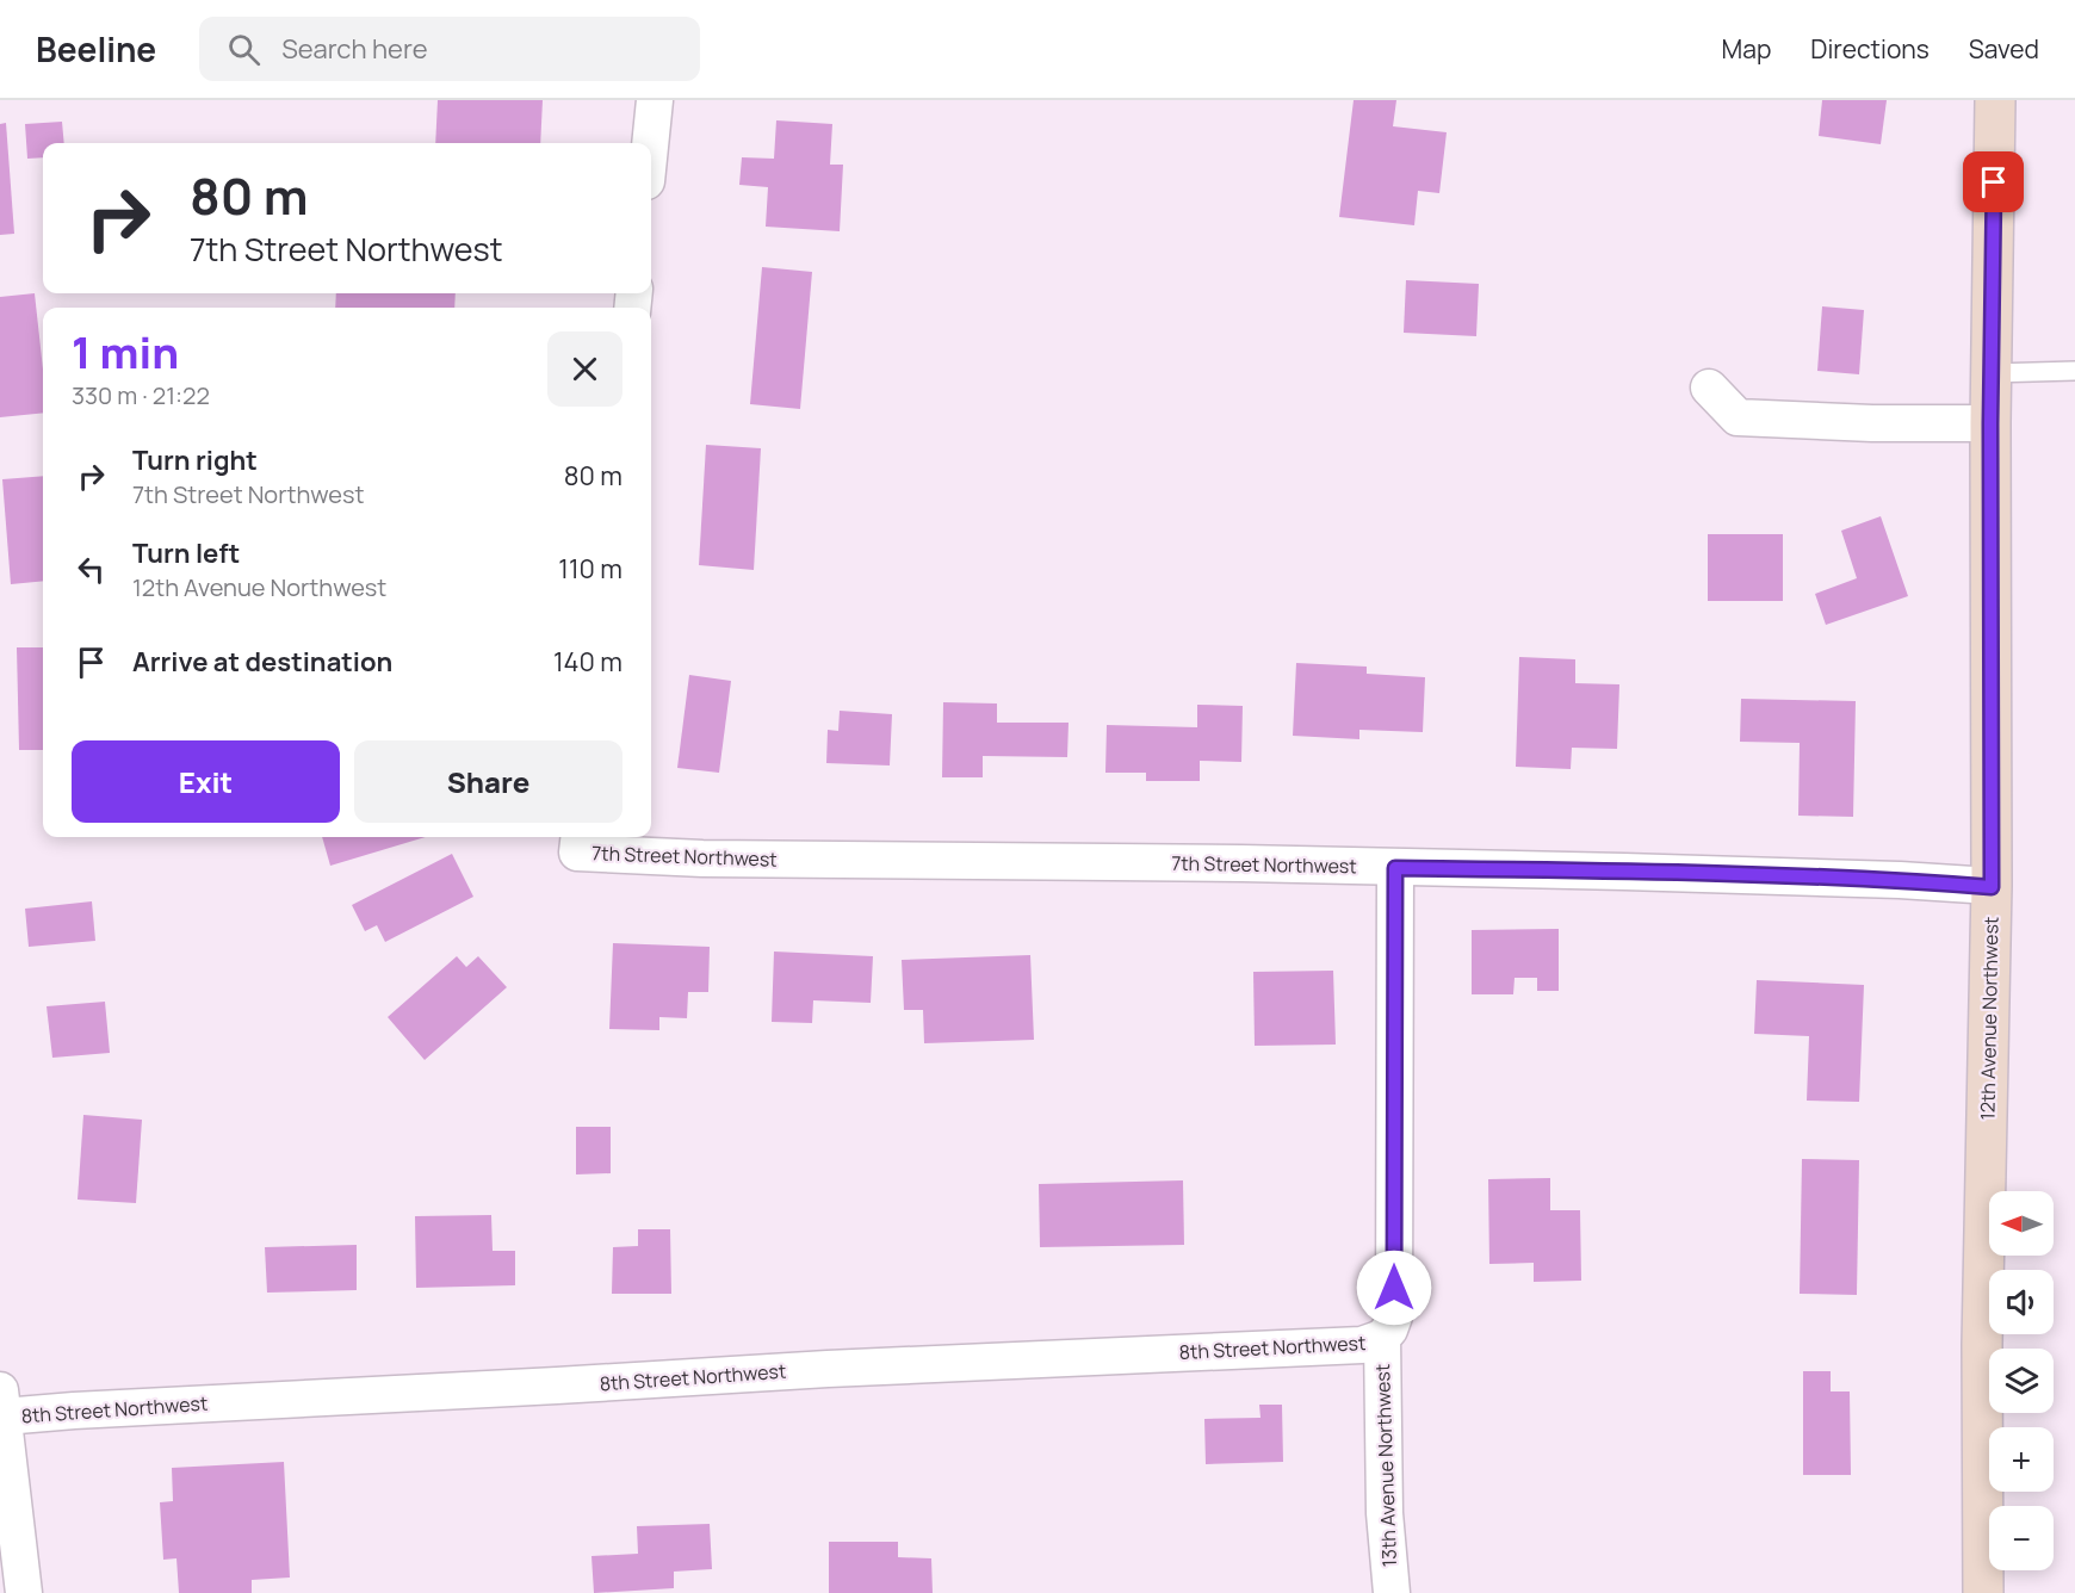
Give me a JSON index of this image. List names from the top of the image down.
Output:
{
  "streets": {
    "main road": ["12th Avenue Northwest"],
    "street": ["7th Street Northwest", "8th Street Northwest", "13th Avenue Northwest"]
  },
  "crossings": [
    ["7th Street Northwest", "12th Avenue Northwest"],
    ["7th Street Northwest", "13th Avenue Northwest"],
    ["8th Street Northwest", "13th Avenue Northwest"]
  ],
  "north": "left",
  "page": {
    "header": "Beeline",
    "search": "Search here",
    "nav": ["Map", "Directions", "Saved"],
    "turn": ["80 m", "7th Street Northwest"],
    "heading": ["1 min", "330 m · 21:22"],
    "list": [
      {
        "name": "Turn right",
        "note": "7th Street Northwest",
        "value": "80 m"
      },
      {
        "name": "Turn left",
        "note": "12th Avenue Northwest",
        "value": "110 m"
      },
      {
        "name": "Arrive at destination",
        "value": "140 m"
      }
    ],
    "buttons": ["Exit", "Share"],
    "map_buttons": ["+", "−"]
  }
}
